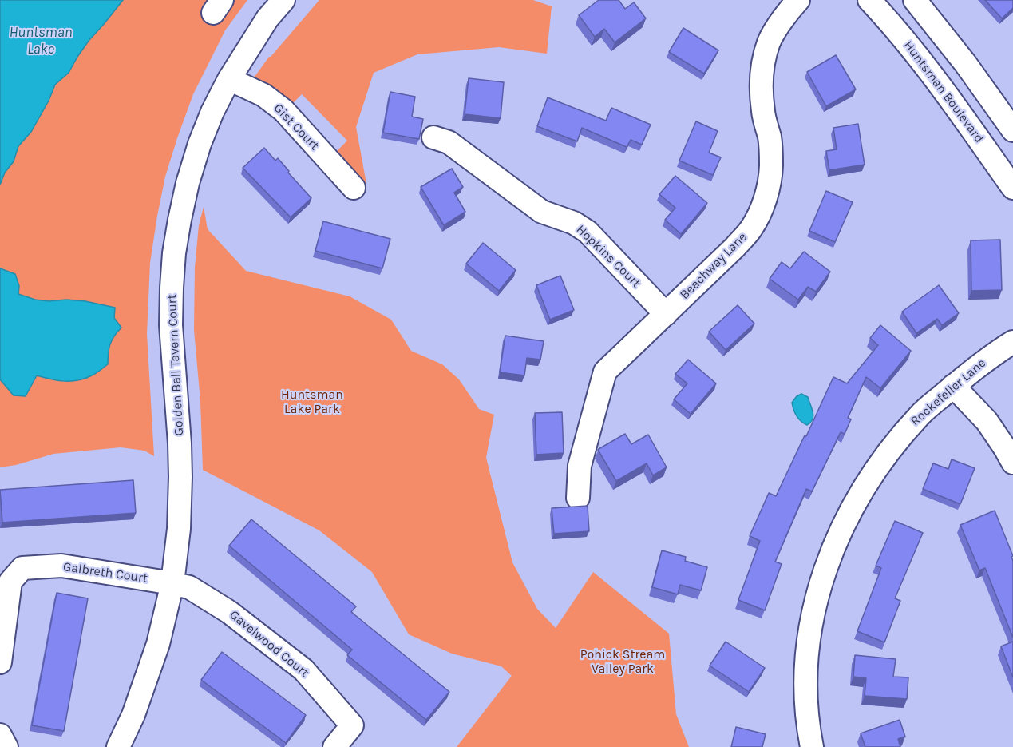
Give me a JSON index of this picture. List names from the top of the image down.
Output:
{
  "streets": {
    "street": [
      "Huntsman Boulevard",
      "Gist Court",
      "Hopkins Court",
      "Beachway Lane",
      "Golden Ball Tavern Court",
      "Rockefeller Lane",
      "Galbreth Court",
      "Gavelwood Court"
    ]
  },
  "crossings": [
    ["Gist Court", "Golden Ball Tavern Court"],
    ["Hopkins Court", "Beachway Lane"],
    ["Golden Ball Tavern Court", "Galbreth Court"],
    ["Golden Ball Tavern Court", "Gavelwood Court"],
    ["Galbreth Court", "Gavelwood Court"]
  ],
  "water": ["Huntsman Lake"],
  "parks": ["Huntsman Lake Park", "Pohick Stream Valley Park"]
}
